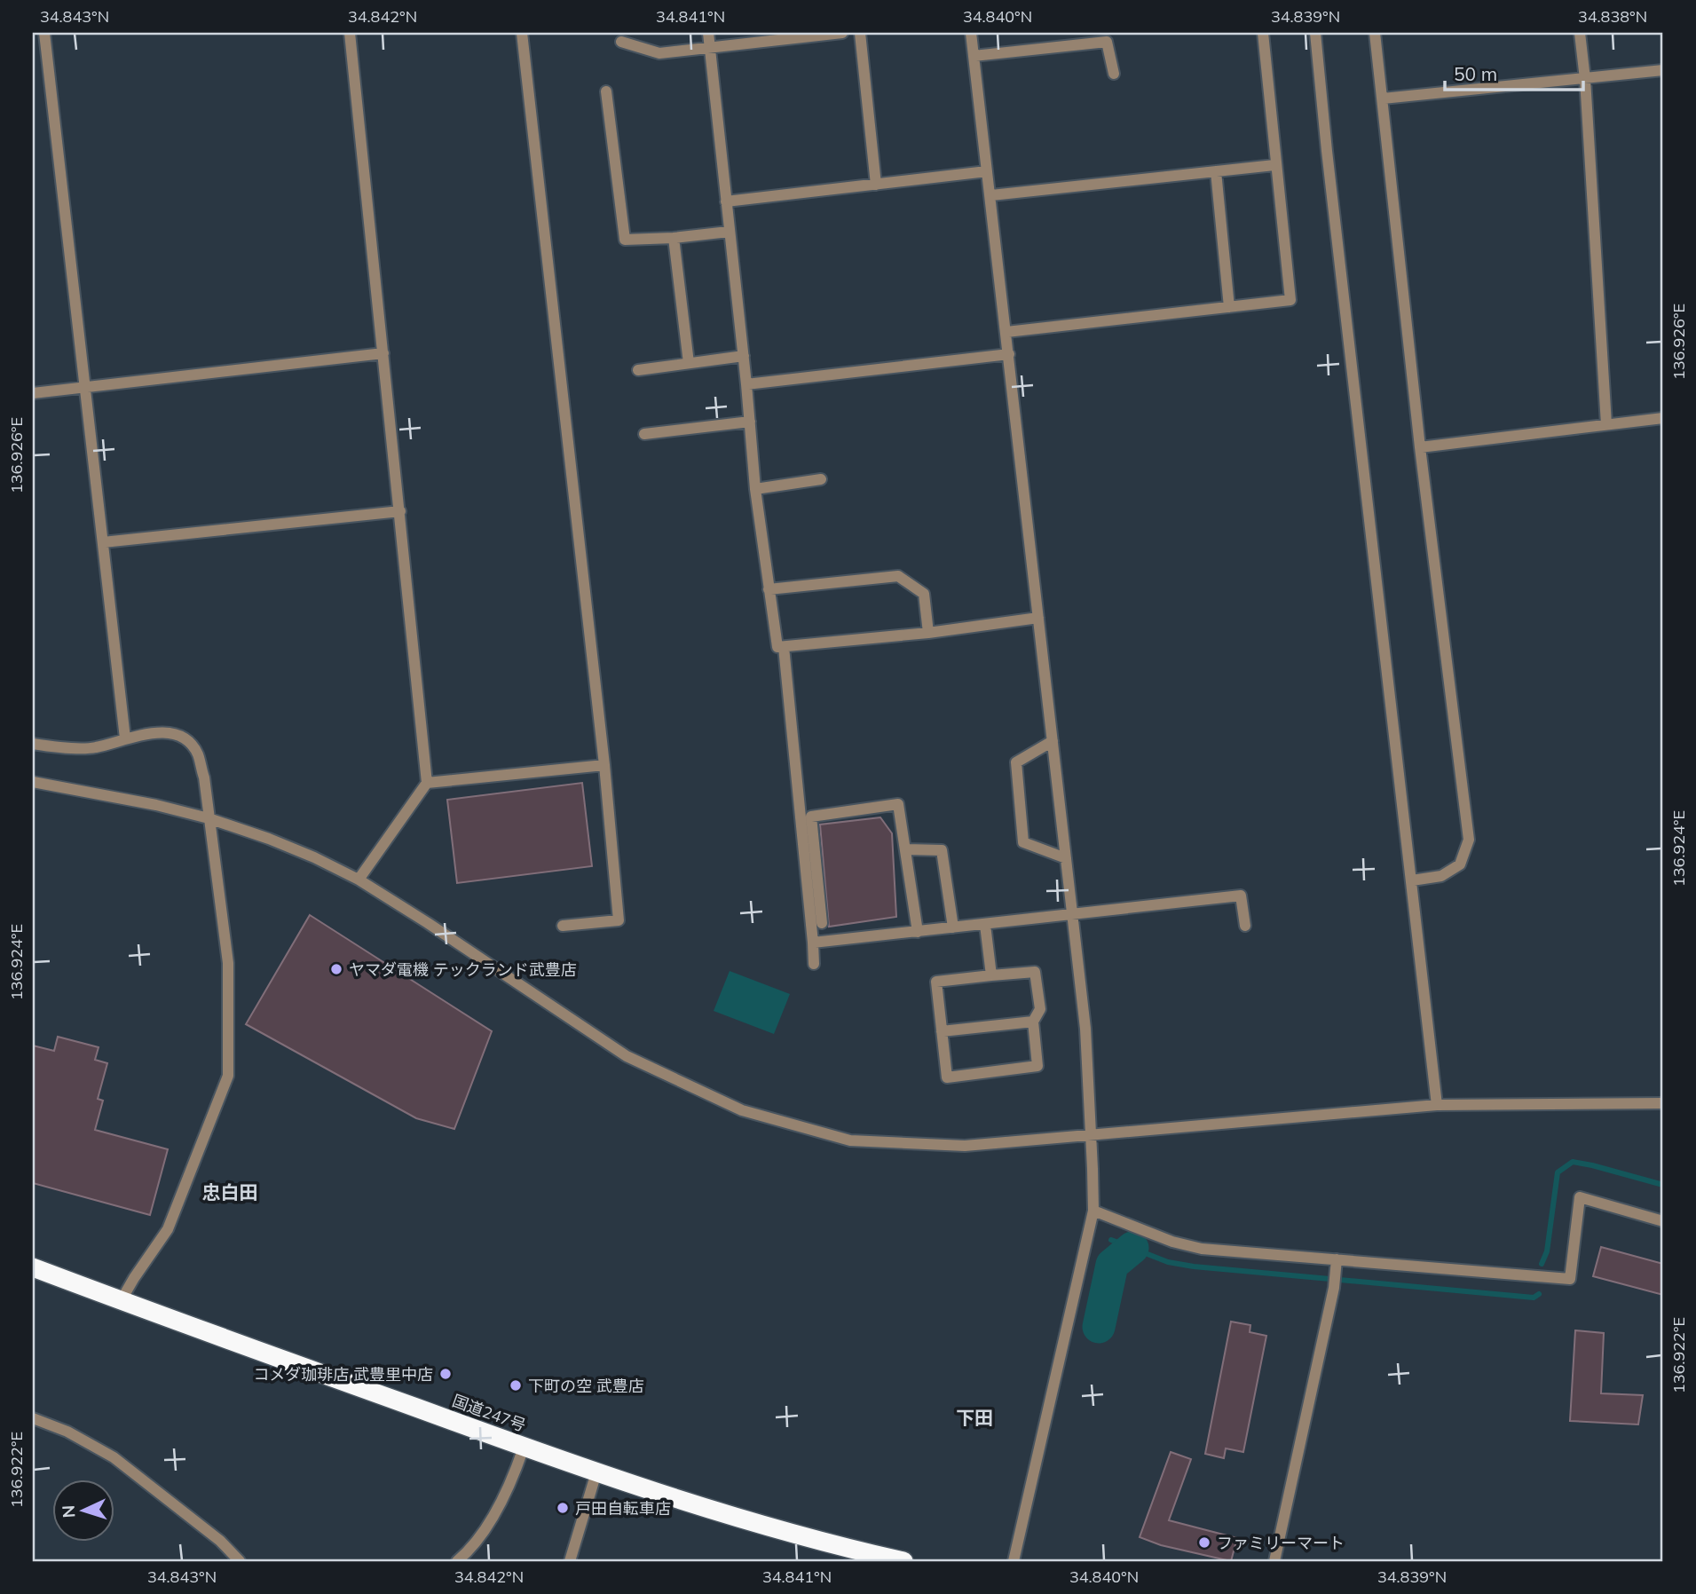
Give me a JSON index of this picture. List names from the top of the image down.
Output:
{
  "streets": {
    "highway": ["国道247号"]
  },
  "districts": ["忠白田", "下田"],
  "places": [
    "ヤマダ電機 テックランド武豊店",
    "コメダ珈琲店 武豊里中店",
    "下町の空 武豊店",
    "戸田自転車店",
    "ファミリーマート"
  ],
  "scale_bar": "50 m",
  "north": "left",
  "coordinates": [
    "34.843°N",
    "34.842°N",
    "34.841°N",
    "34.840°N",
    "34.839°N",
    "34.838°N",
    "136.926°E",
    "136.924°E",
    "136.922°E"
  ]
}
